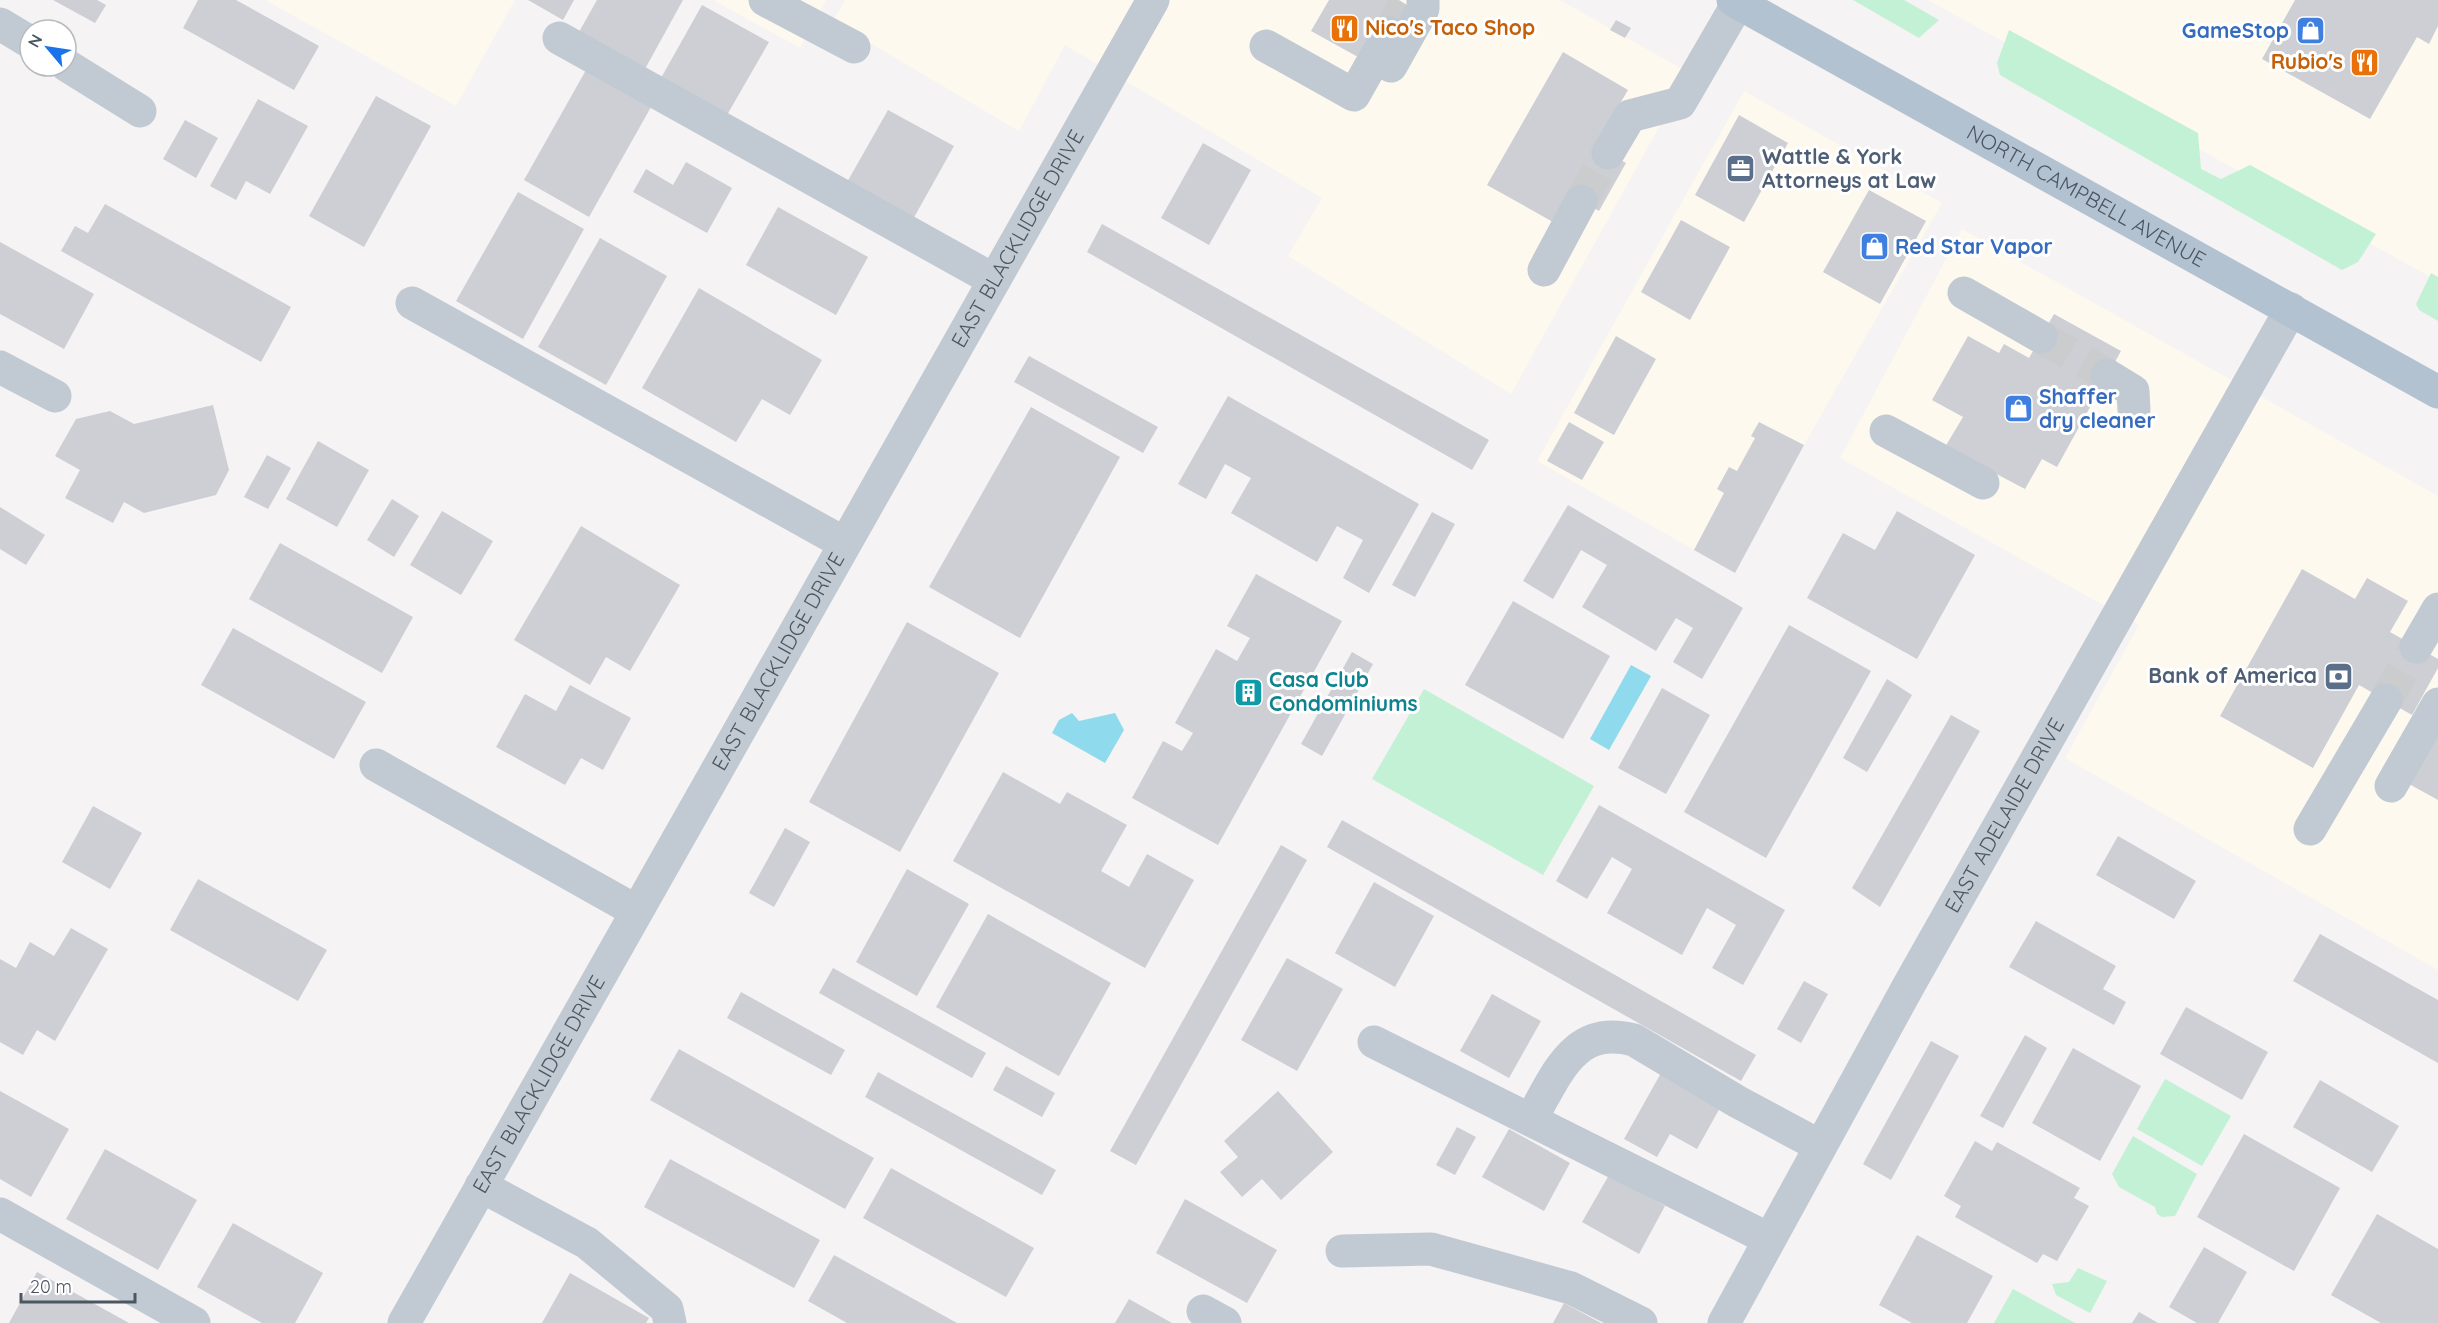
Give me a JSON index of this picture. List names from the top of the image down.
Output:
{
  "streets": {
    "main road": ["NORTH CAMPBELL AVENUE"],
    "street": ["EAST BLACKLIDGE DRIVE", "EAST ADELAIDE DRIVE"]
  },
  "crossings": [
    ["NORTH CAMPBELL AVENUE", "EAST ADELAIDE DRIVE"]
  ],
  "places": {
    "restaurant": ["Nico's Taco Shop", "Rubio's"],
    "shop": ["GameStop", "Red Star Vapor", "Shaffer dry cleaner"],
    "office": ["Wattle & York Attorneys at Law"],
    "bank": ["Bank of America"],
    "building": ["Casa Club Condominiums"]
  },
  "scale_bar": "20 m",
  "north": "top left"
}
